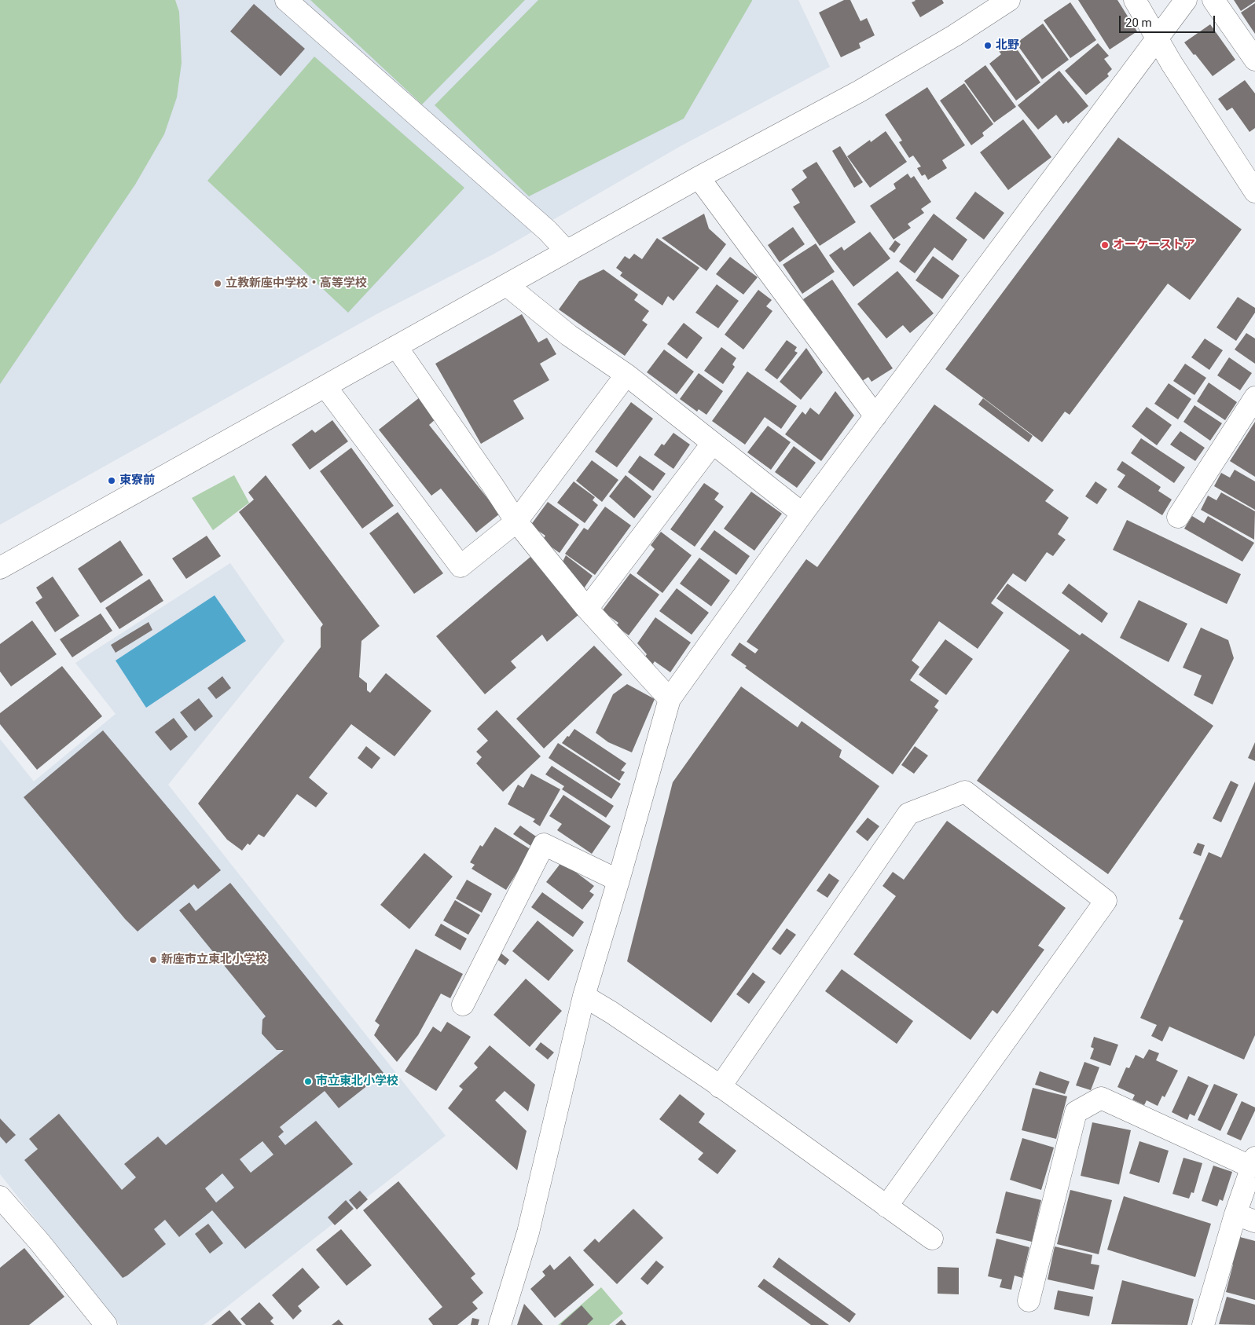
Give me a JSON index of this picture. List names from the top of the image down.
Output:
{
  "places": [
    "北野",
    "オーケーストア",
    "立教新座中学校・高等学校",
    "東寮前",
    "新座市立東北小学校",
    "市立東北小学校"
  ],
  "scale_bar": "20 m"
}
